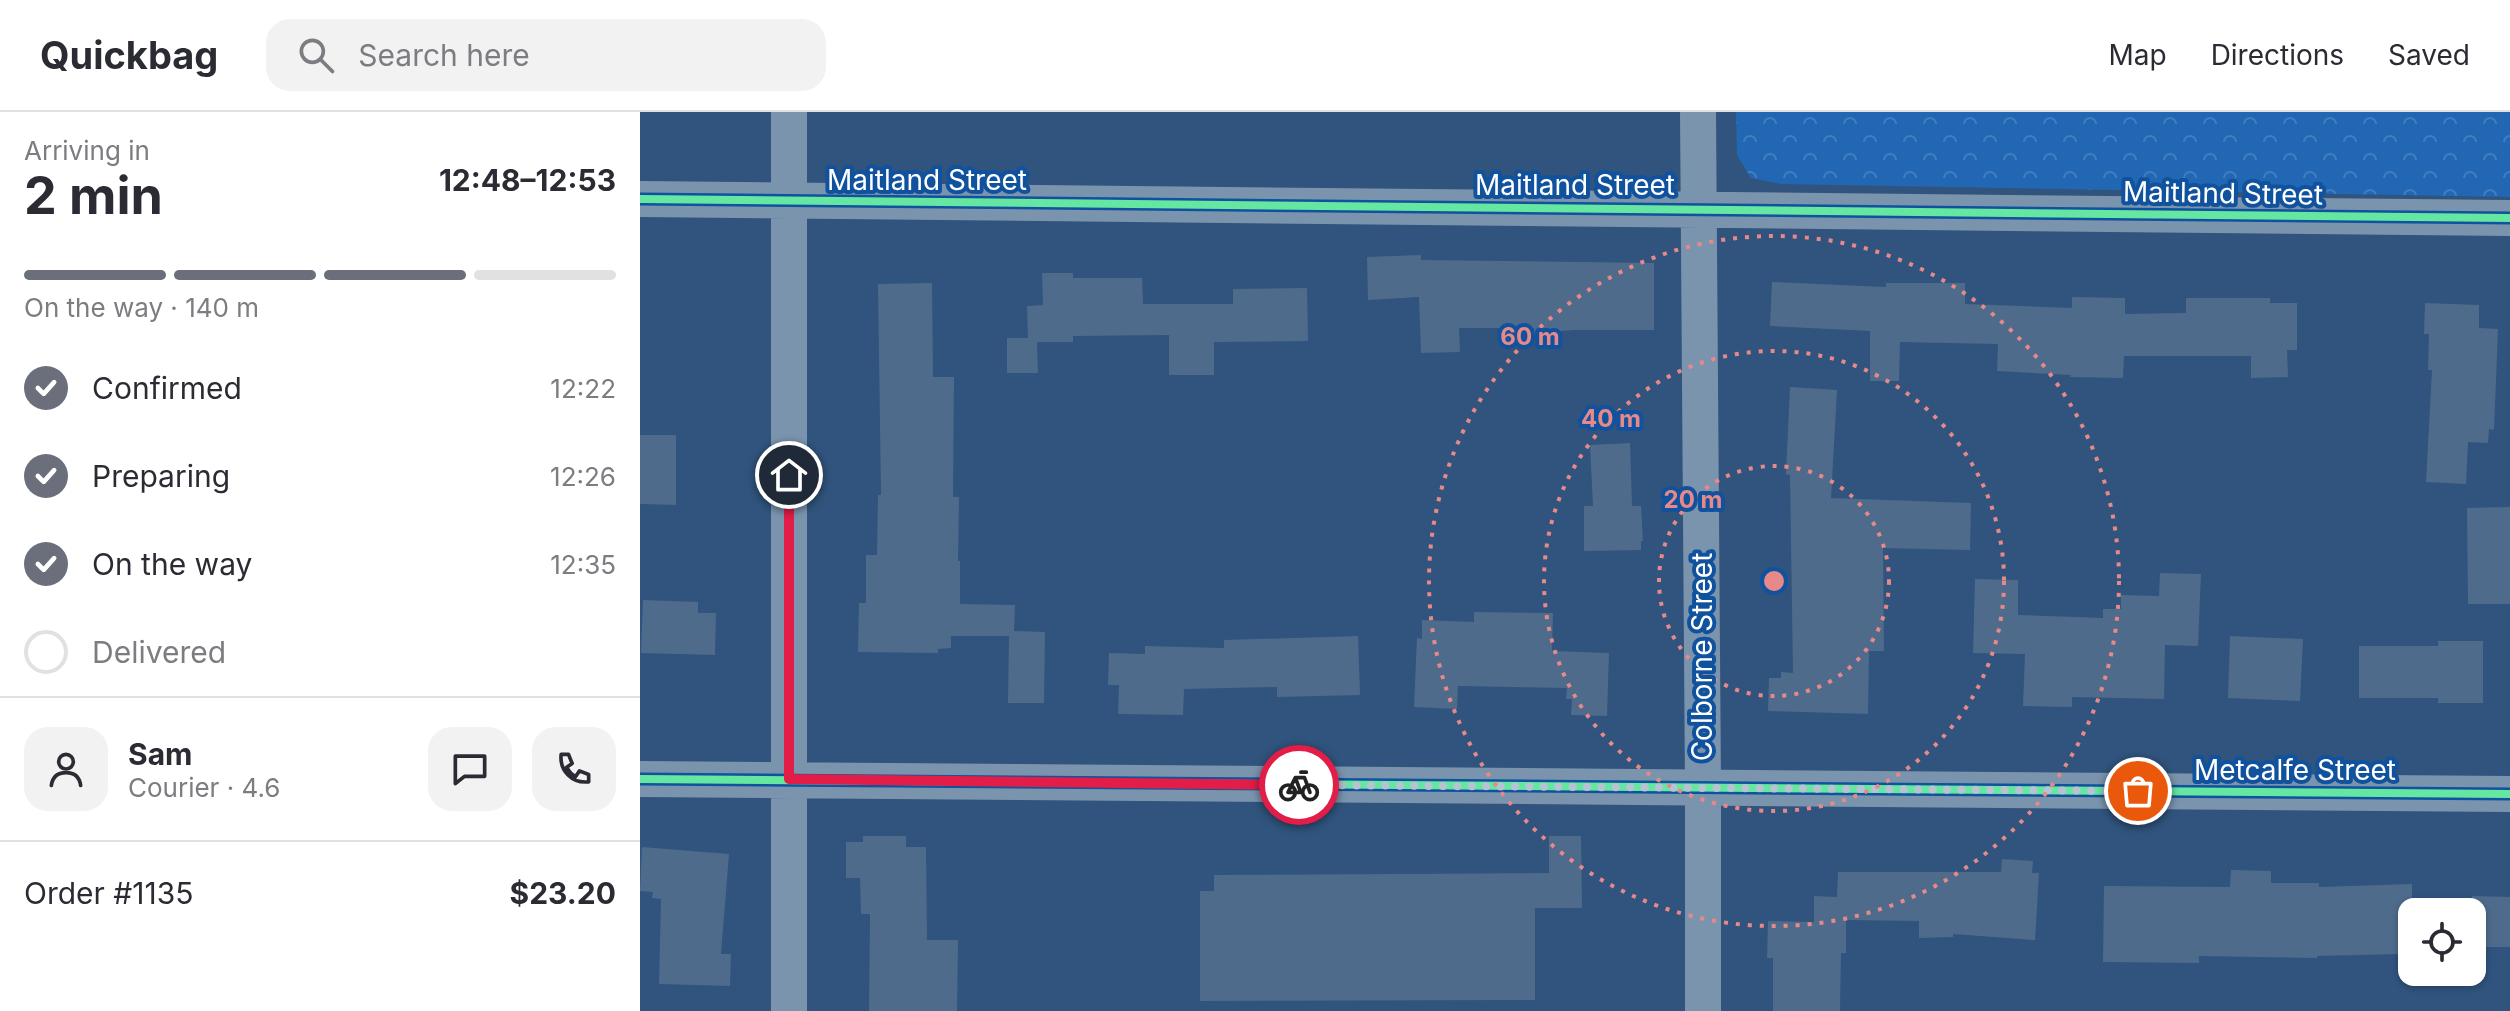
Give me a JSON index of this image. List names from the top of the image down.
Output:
{
  "streets": {
    "street": ["Maitland Street", "Colborne Street", "Metcalfe Street"]
  },
  "crossings": [
    ["Maitland Street", "Colborne Street"],
    ["Colborne Street", "Metcalfe Street"]
  ],
  "page": {
    "header": "Quickbag",
    "search": "Search here",
    "nav": ["Map", "Directions", "Saved"],
    "heading": ["2 min", "Arriving in", "12:48–12:53"],
    "panel": [
      "Sam",
      "Courier · 4.6",
      "Order #1135",
      "$23.20"
    ],
    "bar": "On the way · 140 m",
    "list": [
      ["Confirmed", "12:22"],
      ["Preparing", "12:26"],
      ["On the way", "12:35"],
      "Delivered"
    ]
  },
  "rings": ["60 m", "40 m", "20 m"]
}
